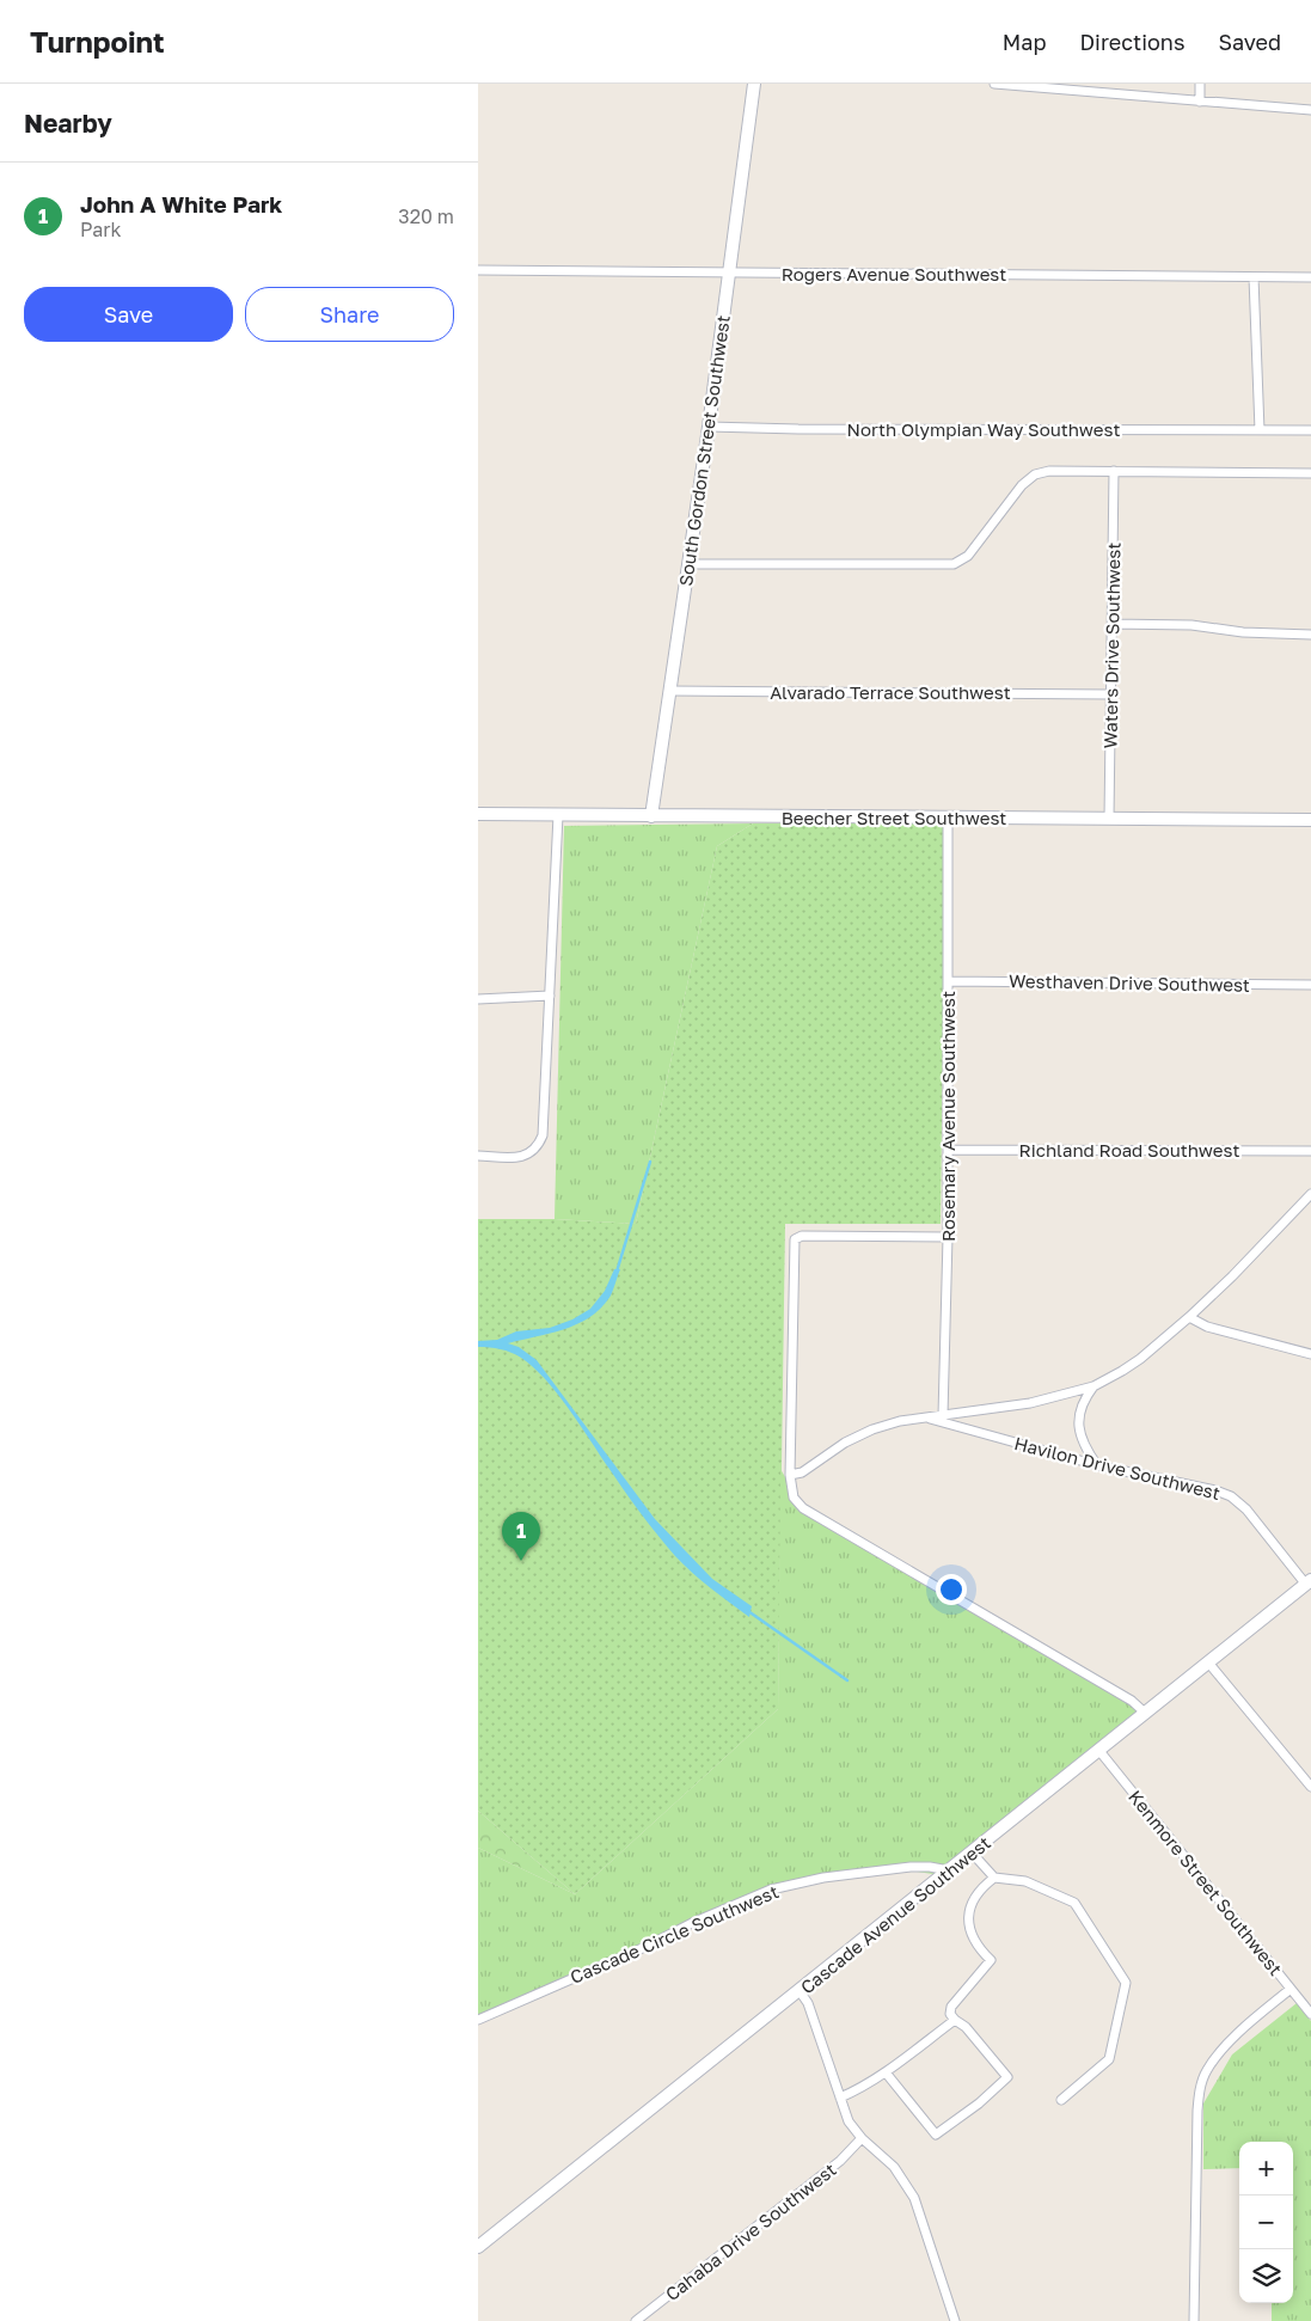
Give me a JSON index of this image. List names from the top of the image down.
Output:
{
  "streets": {
    "street": [
      "Rogers Avenue Southwest",
      "North Olympian Way Southwest",
      "South Gordon Street Southwest",
      "Waters Drive Southwest",
      "Alvarado Terrace Southwest",
      "Beecher Street Southwest",
      "Westhaven Drive Southwest",
      "Rosemary Avenue Southwest",
      "Richland Road Southwest",
      "Havilon Drive Southwest",
      "Kenmore Street Southwest",
      "Cascade Avenue Southwest",
      "Cascade Circle Southwest",
      "Cahaba Drive Southwest"
    ]
  },
  "crossings": [
    ["Rogers Avenue Southwest", "South Gordon Street Southwest"],
    ["North Olympian Way Southwest", "South Gordon Street Southwest"],
    ["South Gordon Street Southwest", "Alvarado Terrace Southwest"],
    ["South Gordon Street Southwest", "Beecher Street Southwest"],
    ["Waters Drive Southwest", "Alvarado Terrace Southwest"],
    ["Waters Drive Southwest", "Beecher Street Southwest"],
    ["Beecher Street Southwest", "Rosemary Avenue Southwest"],
    ["Westhaven Drive Southwest", "Rosemary Avenue Southwest"],
    ["Rosemary Avenue Southwest", "Richland Road Southwest"],
    ["Havilon Drive Southwest", "Cascade Avenue Southwest"],
    ["Kenmore Street Southwest", "Cascade Avenue Southwest"],
    ["Cascade Avenue Southwest", "Cascade Circle Southwest"]
  ],
  "page": {
    "header": "Turnpoint",
    "nav": ["Map", "Directions", "Saved"],
    "heading": "Nearby",
    "list": [
      {
        "mark": "1",
        "name": "John A White Park",
        "note": "Park",
        "value": "320 m"
      }
    ],
    "buttons": ["Save", "Share"],
    "pins": "1",
    "map_buttons": ["+", "−"]
  }
}
